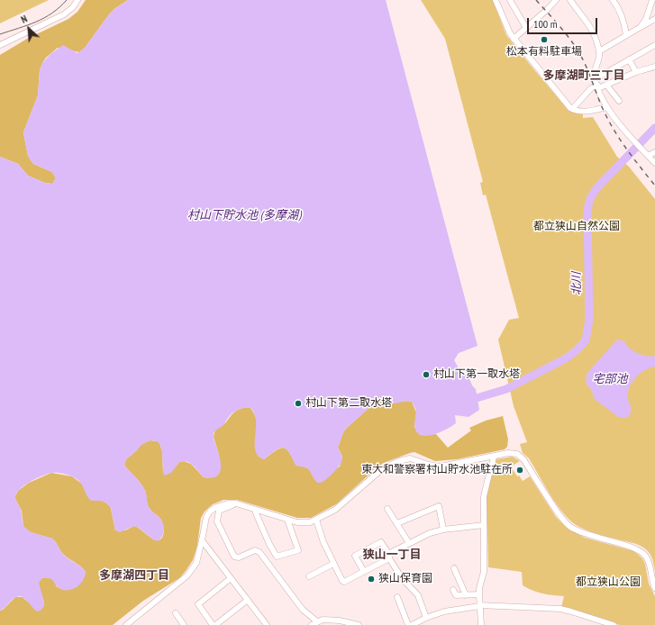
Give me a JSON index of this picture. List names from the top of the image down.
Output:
{
  "districts": ["多摩湖町三丁目", "狭山一丁目", "多摩湖四丁目"],
  "water": ["村山下貯水池 (多摩湖)", "北川", "宅部池"],
  "parks": ["都立狭山自然公園", "都立狭山公園"],
  "places": [
    "松本有料駐車場",
    "村山下第一取水塔",
    "村山下第二取水塔",
    "東大和警察署村山貯水池駐在所",
    "狭山保育園"
  ],
  "scale_bar": "100 m",
  "north": "top left"
}
